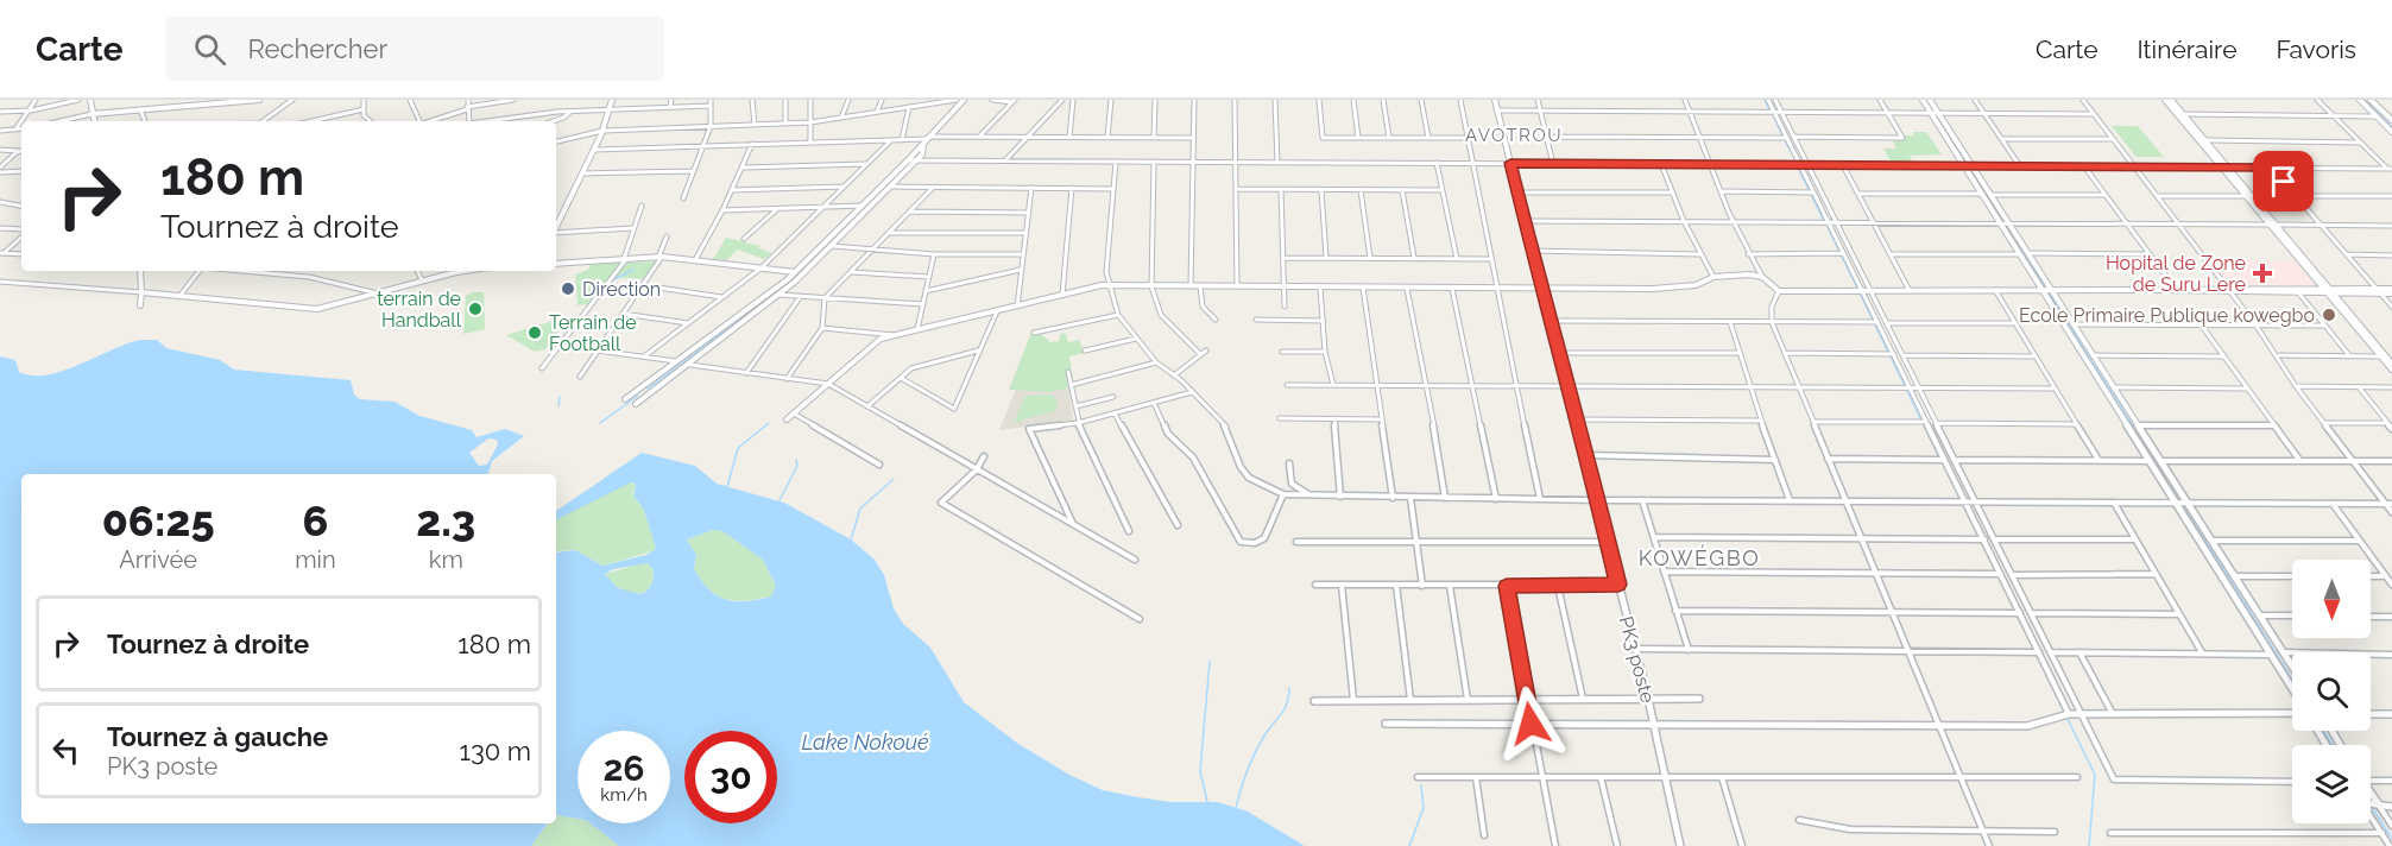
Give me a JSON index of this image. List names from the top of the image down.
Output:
{
  "streets": {
    "street": ["PK3 poste"]
  },
  "districts": ["AVOTROU", "KOWÉGBO"],
  "water": ["Lake Nokoué"],
  "places": {
    "health": ["Hopital de Zone de Suru Lere"],
    "other": [
      "Direction",
      "terrain de Handball",
      "Ecole Primaire Publique kowegbo",
      "Terrain de Football"
    ]
  },
  "north": "bottom",
  "page": {
    "header": "Carte",
    "search": "Rechercher",
    "nav": ["Carte", "Itinéraire", "Favoris"],
    "turn": ["180 m", "Tournez à droite"],
    "eta": [
      "06:25",
      "Arrivée",
      "6",
      "min",
      "2.3",
      "km"
    ],
    "list": [
      {
        "name": "Tournez à droite",
        "value": "180 m"
      },
      {
        "name": "Tournez à gauche",
        "note": "PK3 poste",
        "value": "130 m"
      }
    ],
    "speed": "26 km/h",
    "limit": "30"
  }
}
